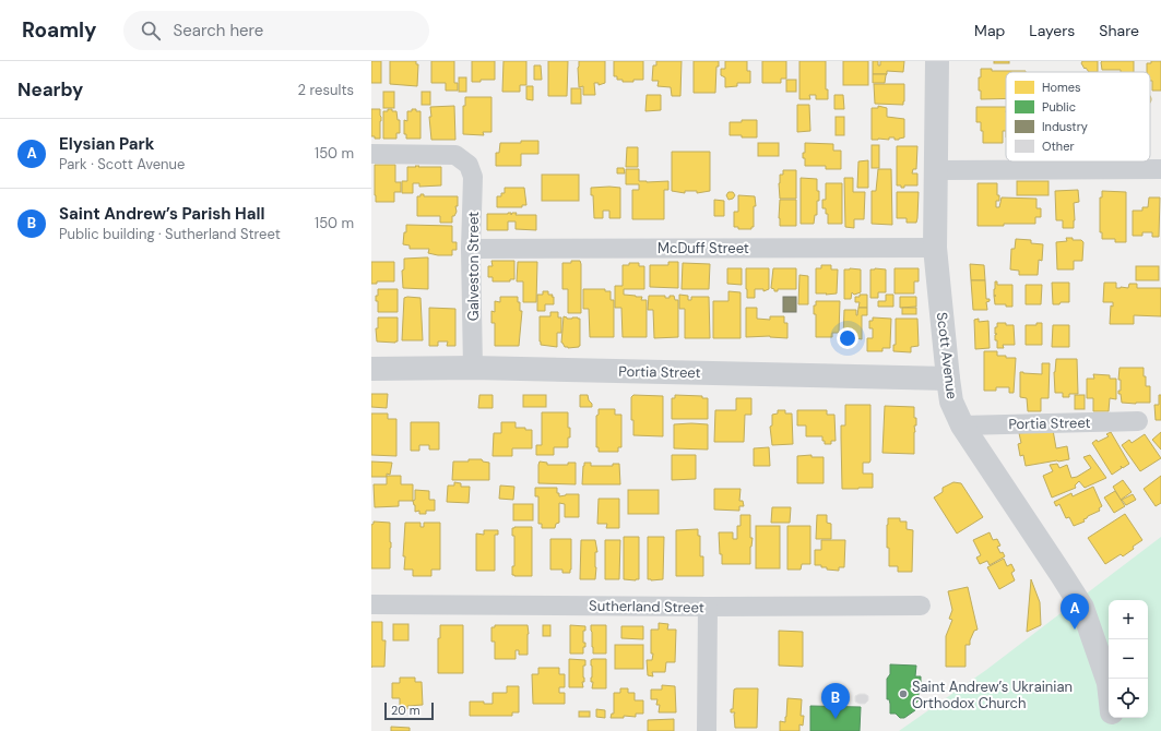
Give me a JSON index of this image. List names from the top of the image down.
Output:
{
  "streets": {
    "street": [
      "McDuff Street",
      "Galveston Street",
      "Scott Avenue",
      "Portia Street",
      "Sutherland Street"
    ]
  },
  "crossings": [
    ["McDuff Street", "Galveston Street"],
    ["McDuff Street", "Scott Avenue"],
    ["Galveston Street", "Portia Street"],
    ["Scott Avenue", "Portia Street"]
  ],
  "places": ["Saint Andrew’s Ukrainian Orthodox Church"],
  "legend": [
    "Homes",
    "Public",
    "Industry",
    "Other"
  ],
  "scale_bar": "20 m",
  "page": {
    "header": "Roamly",
    "search": "Search here",
    "nav": ["Map", "Layers", "Share"],
    "heading": ["Nearby", "2 results"],
    "list": [
      {
        "mark": "A",
        "name": "Elysian Park",
        "note": "Park · Scott Avenue",
        "value": "150 m"
      },
      {
        "mark": "B",
        "name": "Saint Andrew’s Parish Hall",
        "note": "Public building · Sutherland Street",
        "value": "150 m"
      }
    ],
    "pins": ["A", "B"],
    "map_buttons": ["+", "−"],
    "scale": "20 m"
  }
}
